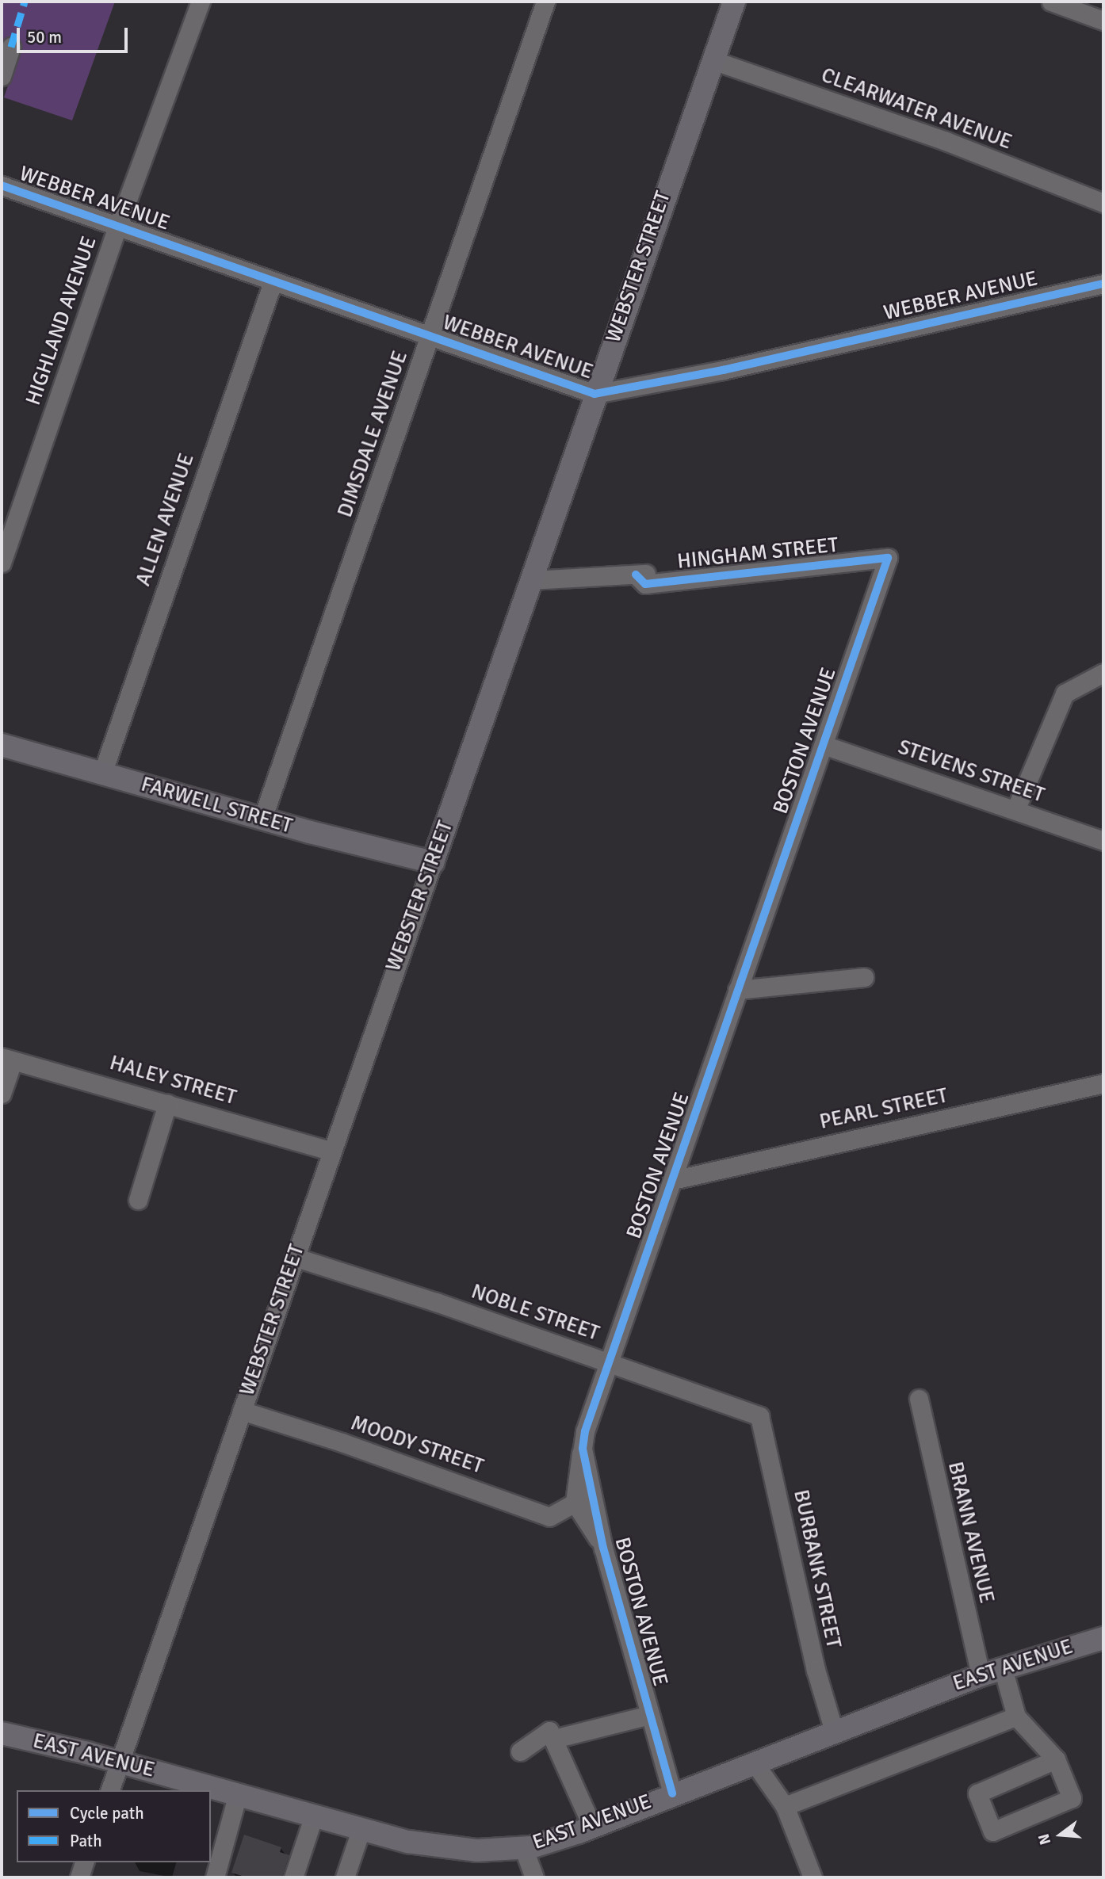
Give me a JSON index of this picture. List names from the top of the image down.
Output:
{
  "streets": {
    "main road": ["WEBSTER STREET", "FARWELL STREET", "EAST AVENUE"],
    "street": [
      "CLEARWATER AVENUE",
      "WEBBER AVENUE",
      "HIGHLAND AVENUE",
      "DIMSDALE AVENUE",
      "ALLEN AVENUE",
      "HINGHAM STREET",
      "BOSTON AVENUE",
      "STEVENS STREET",
      "HALEY STREET",
      "PEARL STREET",
      "NOBLE STREET",
      "MOODY STREET",
      "BRANN AVENUE",
      "BURBANK STREET"
    ]
  },
  "crossings": [
    ["CLEARWATER AVENUE", "WEBSTER STREET"],
    ["WEBBER AVENUE", "WEBSTER STREET"],
    ["WEBBER AVENUE", "HIGHLAND AVENUE"],
    ["WEBBER AVENUE", "DIMSDALE AVENUE"],
    ["WEBBER AVENUE", "ALLEN AVENUE"],
    ["WEBSTER STREET", "FARWELL STREET"],
    ["WEBSTER STREET", "HALEY STREET"],
    ["WEBSTER STREET", "NOBLE STREET"],
    ["WEBSTER STREET", "MOODY STREET"],
    ["WEBSTER STREET", "EAST AVENUE"],
    ["DIMSDALE AVENUE", "FARWELL STREET"],
    ["ALLEN AVENUE", "FARWELL STREET"],
    ["HINGHAM STREET", "BOSTON AVENUE"],
    ["BOSTON AVENUE", "STEVENS STREET"],
    ["BOSTON AVENUE", "PEARL STREET"],
    ["BOSTON AVENUE", "NOBLE STREET"],
    ["BOSTON AVENUE", "MOODY STREET"],
    ["BOSTON AVENUE", "EAST AVENUE"],
    ["NOBLE STREET", "BURBANK STREET"],
    ["BRANN AVENUE", "EAST AVENUE"],
    ["BURBANK STREET", "EAST AVENUE"]
  ],
  "legend": ["Cycle path", "Path"],
  "scale_bar": "50 m",
  "north": "left"
}
